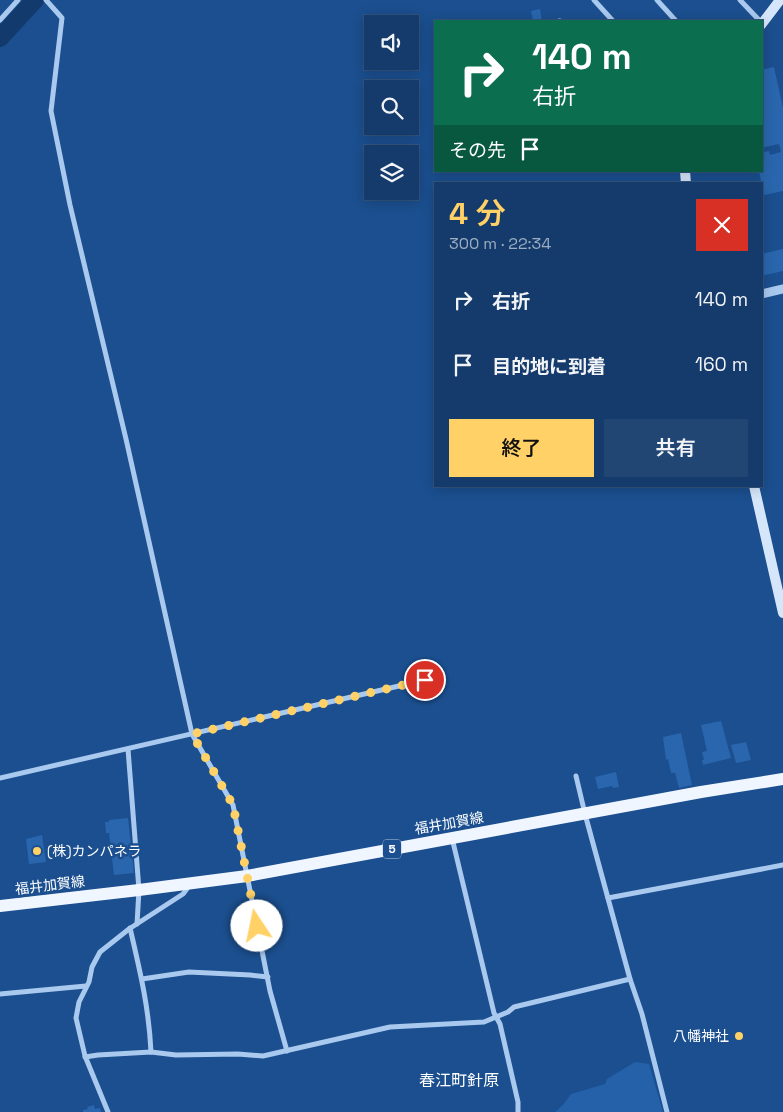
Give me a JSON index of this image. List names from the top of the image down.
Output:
{
  "streets": {
    "main road": ["福井加賀線", "5"]
  },
  "districts": ["春江町針原"],
  "places": ["(株)カンパネラ", "八幡神社"],
  "page": {
    "turn": ["140 m", "右折"],
    "then": "その先",
    "heading": ["4 分", "300 m · 22:34"],
    "list": [
      {
        "name": "右折",
        "value": "140 m"
      },
      {
        "name": "目的地に到着",
        "value": "160 m"
      }
    ],
    "buttons": ["終了", "共有"]
  }
}
